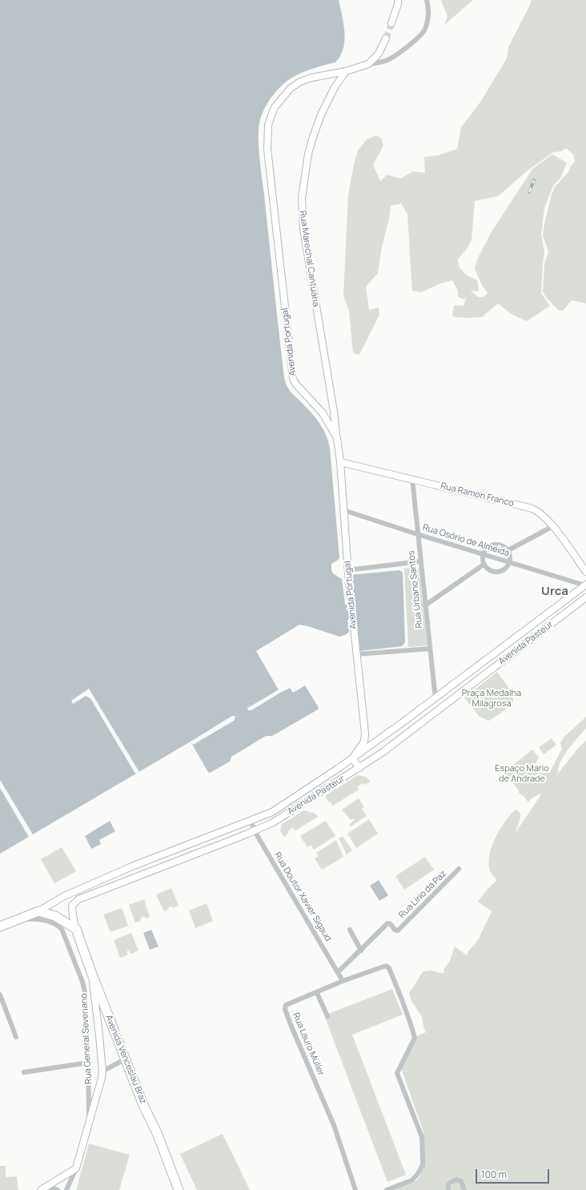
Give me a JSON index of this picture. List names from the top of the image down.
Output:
{
  "streets": {
    "highway": ["Avenida Pasteur", "Avenida Venceslau Braz"],
    "street": [
      "Rua Marechal Cantuária",
      "Avenida Portugal",
      "Rua Ramon Franco",
      "Rua Osório de Almeida",
      "Rua Urbano Santos",
      "Rua Lírio da Paz",
      "Rua Doutor Xavier Sigaud",
      "Rua General Severiano",
      "Rua Lauro Müller"
    ]
  },
  "crossings": [
    ["Rua Marechal Cantuária", "Avenida Portugal"],
    ["Avenida Portugal", "Rua Ramon Franco"],
    ["Avenida Portugal", "Rua Osório de Almeida"],
    ["Avenida Portugal", "Avenida Pasteur"],
    ["Rua Ramon Franco", "Rua Urbano Santos"],
    ["Rua Osório de Almeida", "Rua Urbano Santos"],
    ["Rua Osório de Almeida", "Avenida Pasteur"],
    ["Rua Urbano Santos", "Avenida Pasteur"],
    ["Avenida Pasteur", "Rua Doutor Xavier Sigaud"],
    ["Avenida Pasteur", "Rua General Severiano"],
    ["Avenida Pasteur", "Avenida Venceslau Braz"],
    ["Rua Doutor Xavier Sigaud", "Rua Lauro Müller"],
    ["Rua General Severiano", "Avenida Venceslau Braz"]
  ],
  "districts": ["Urca"],
  "parks": ["Praça Medalha Milagrosa", "Espaço Mario de Andrade"],
  "scale_bar": "100 m"
}
